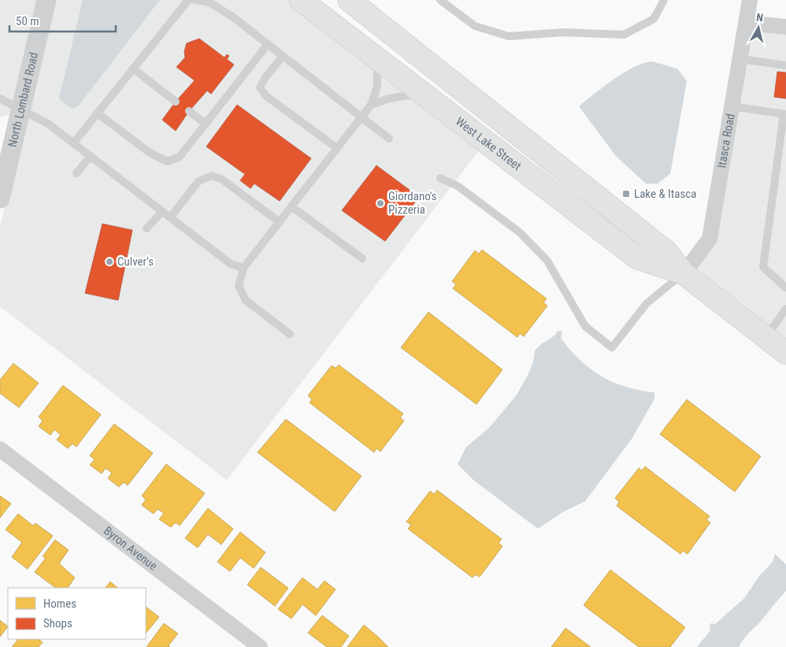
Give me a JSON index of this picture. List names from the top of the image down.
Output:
{
  "streets": {
    "main road": ["West Lake Street"],
    "street": ["North Lombard Road", "Itasca Road", "Byron Avenue"]
  },
  "crossings": [
    ["Itasca Road", "West Lake Street"]
  ],
  "places": {
    "transit": ["Lake & Itasca"],
    "other": ["Giordano's Pizzeria", "Culver's"]
  },
  "legend": ["Homes", "Shops"],
  "scale_bar": "50 m",
  "north": "top"
}
